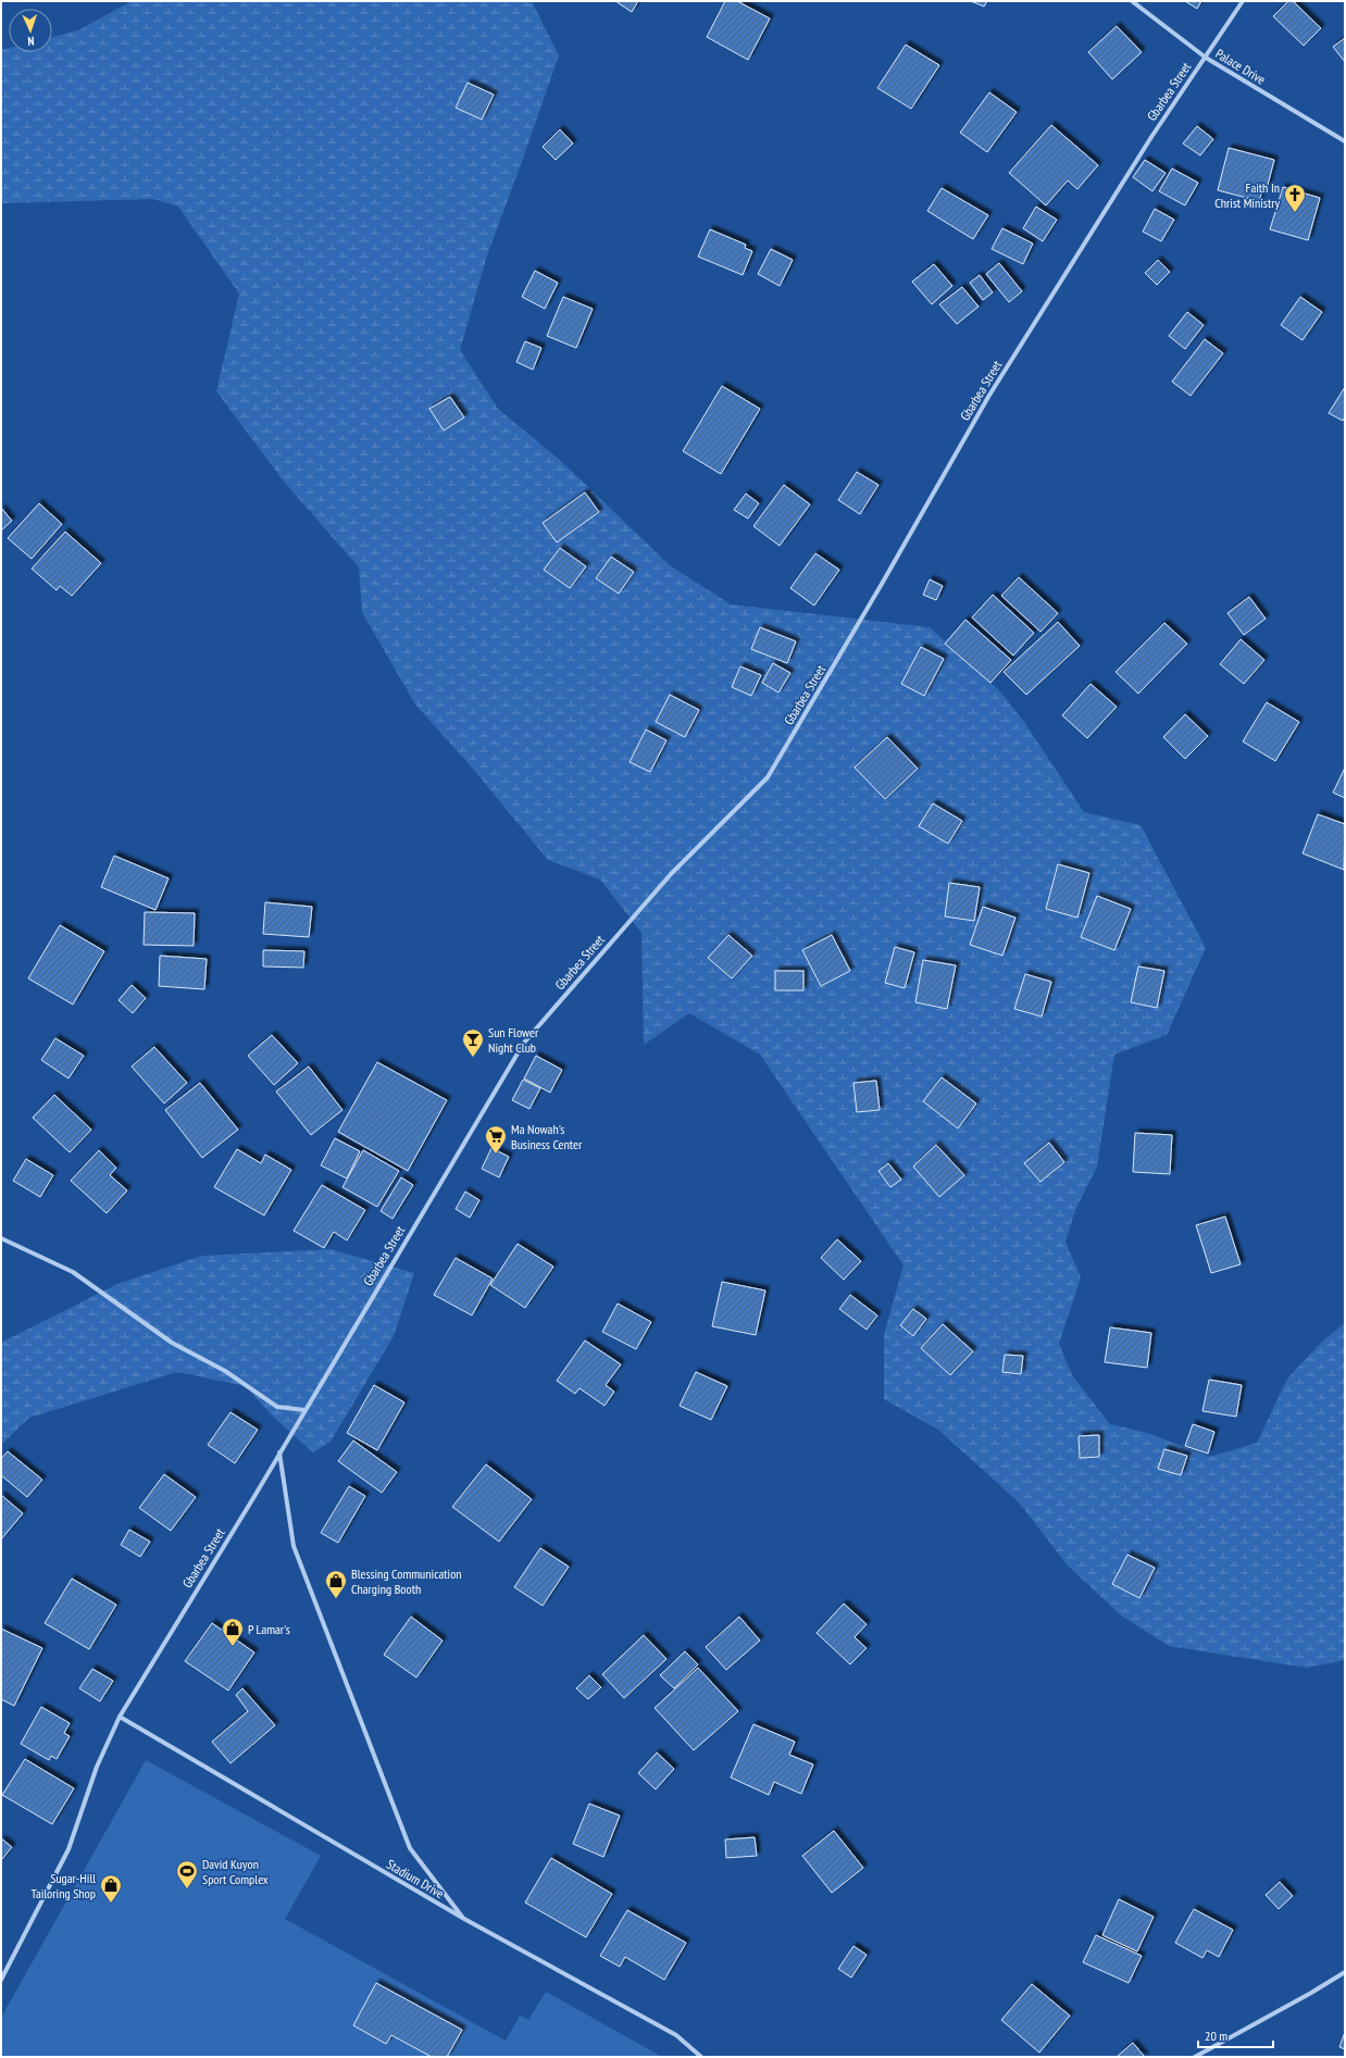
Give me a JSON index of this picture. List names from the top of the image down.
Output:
{
  "streets": {
    "street": ["Palace Drive", "Gbarbea Street", "Stadium Drive"]
  },
  "crossings": [
    ["Palace Drive", "Gbarbea Street"],
    ["Gbarbea Street", "Stadium Drive"]
  ],
  "places": {
    "church": ["Faith In Christ Ministry"],
    "bar": ["Sun Flower Night Club"],
    "supermarket": ["Ma Nowah's Business Center"],
    "shop": ["Blessing Communication Charging Booth", "P Lamar's", "Sugar-Hill Tailoring Shop"],
    "sports": ["David Kuyon Sport Complex"]
  },
  "scale_bar": "20 m",
  "north": "bottom"
}
